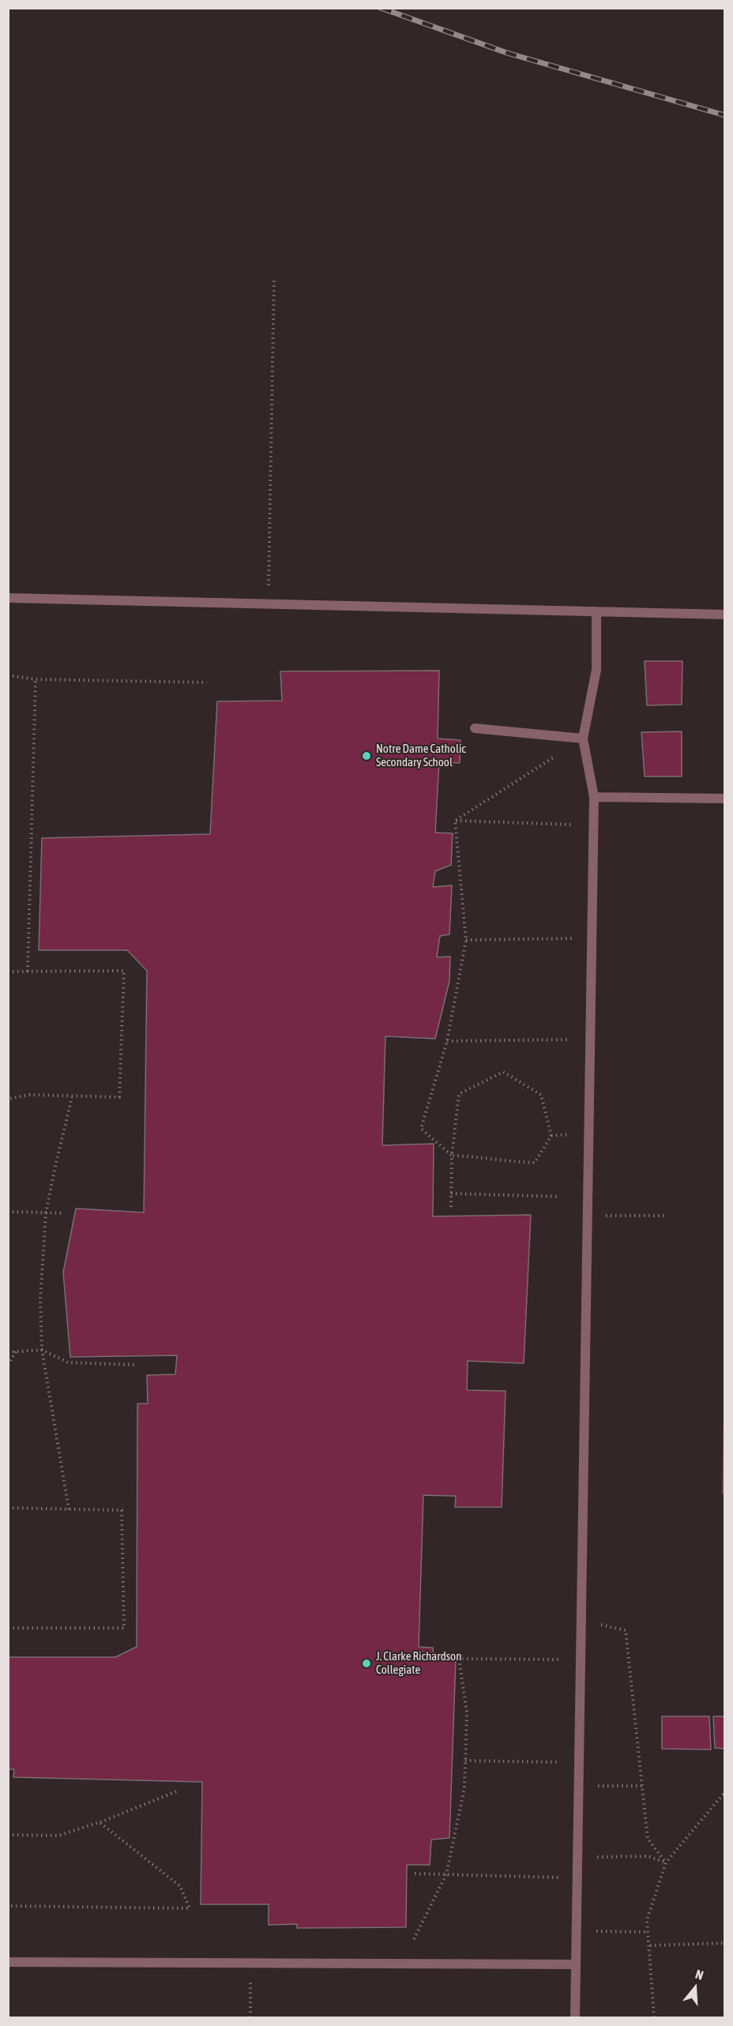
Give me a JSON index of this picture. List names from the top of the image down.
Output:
{
  "places": ["Notre Dame Catholic Secondary School", "J. Clarke Richardson Collegiate"],
  "north": "top"
}
